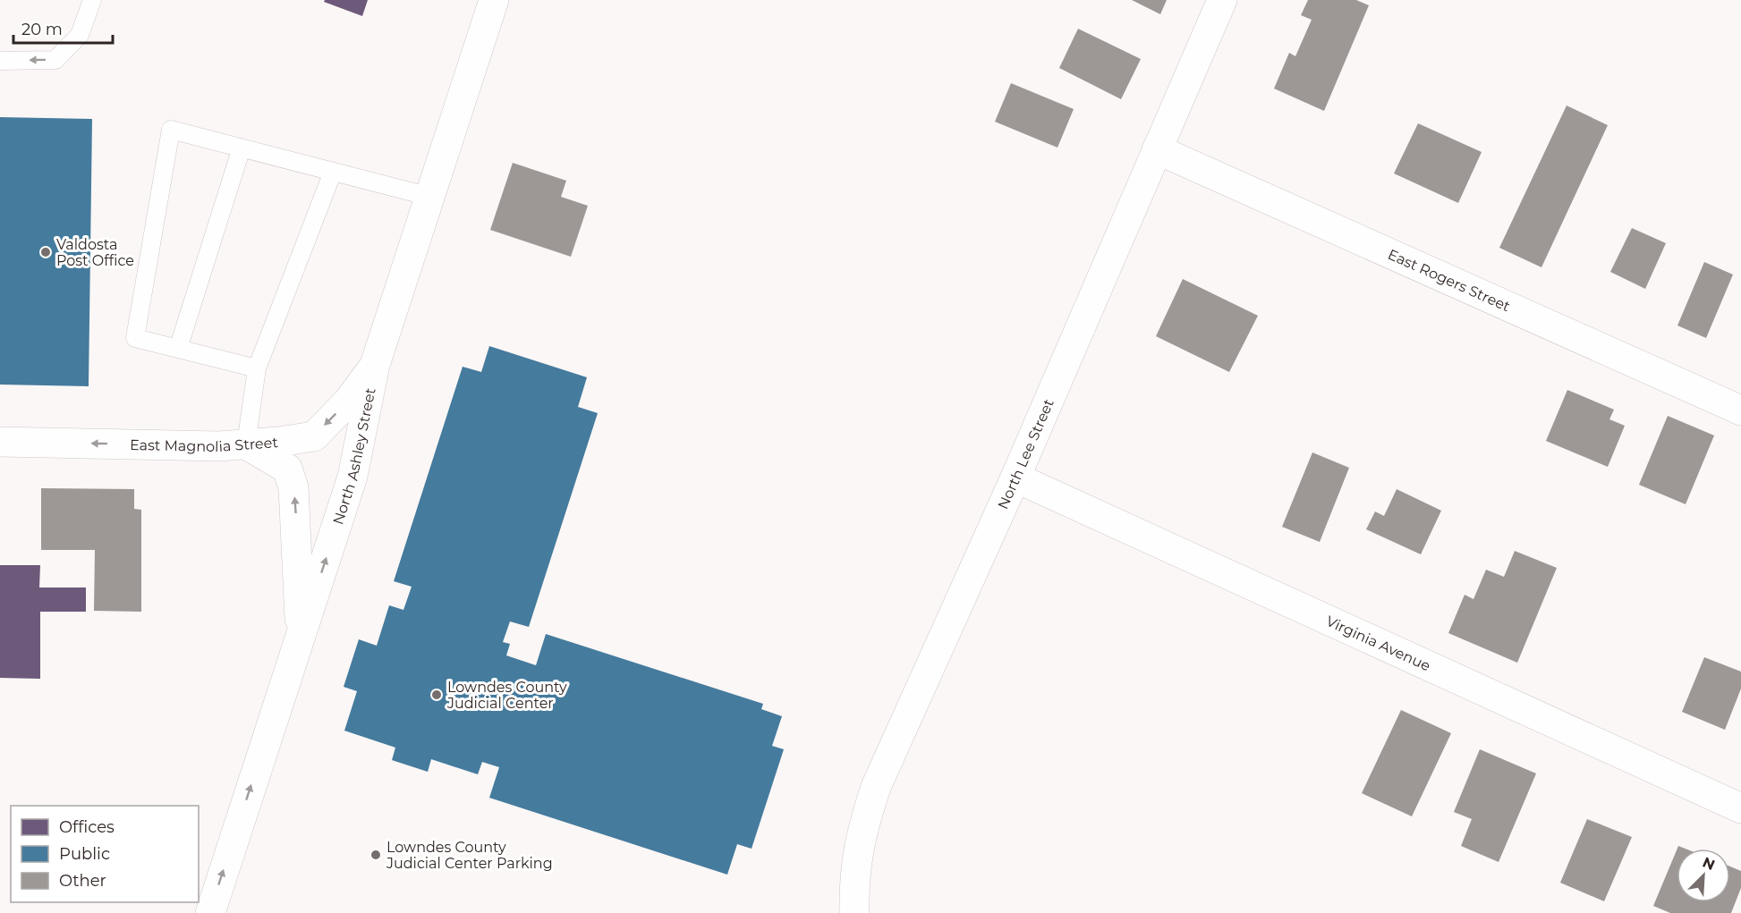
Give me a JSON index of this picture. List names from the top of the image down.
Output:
{
  "streets": {
    "street": [
      "East Rogers Street",
      "East Magnolia Street",
      "North Lee Street",
      "North Ashley Street",
      "Virginia Avenue"
    ]
  },
  "crossings": [
    ["East Rogers Street", "North Lee Street"],
    ["East Magnolia Street", "North Ashley Street"],
    ["North Lee Street", "Virginia Avenue"]
  ],
  "one_way": ["East Magnolia Street", "North Ashley Street"],
  "places": ["Valdosta Post Office", "Lowndes County Judicial Center", "Lowndes County Judicial Center Parking"],
  "legend": ["Offices", "Public", "Other"],
  "scale_bar": "20 m",
  "north": "top right"
}
